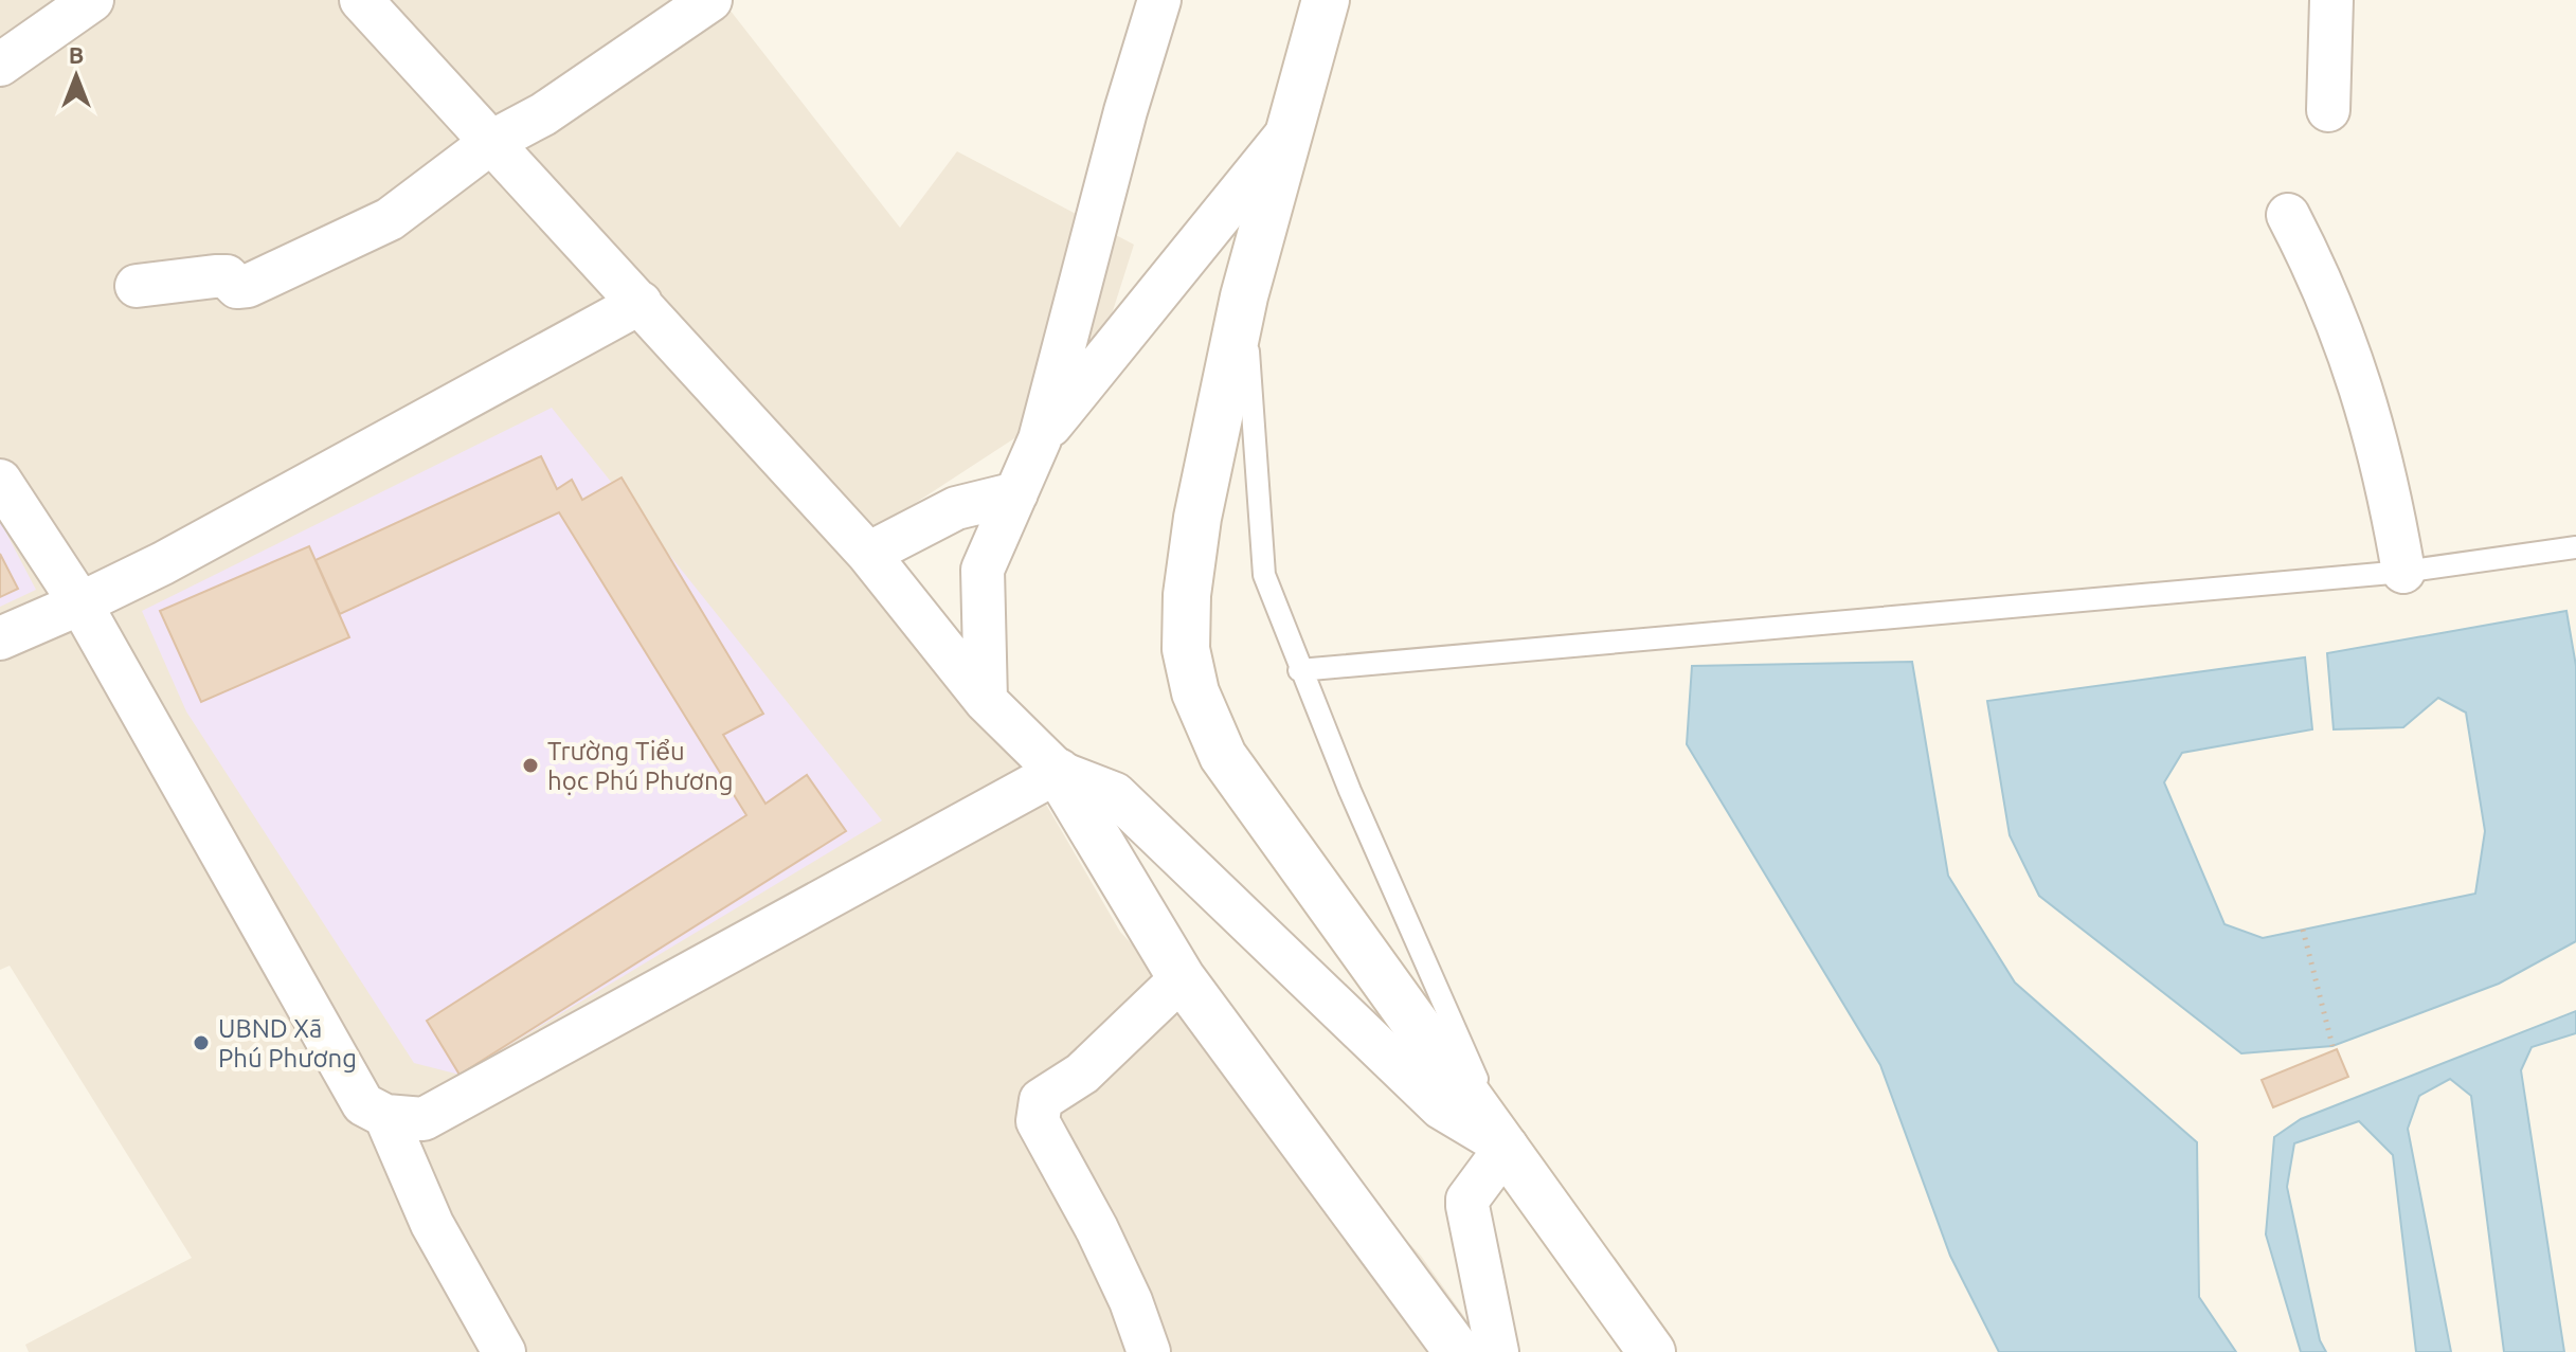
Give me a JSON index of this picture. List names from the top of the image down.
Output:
{
  "places": ["Trường Tiểu học Phú Phương", "UBND Xã Phú Phương"],
  "north": "top"
}
